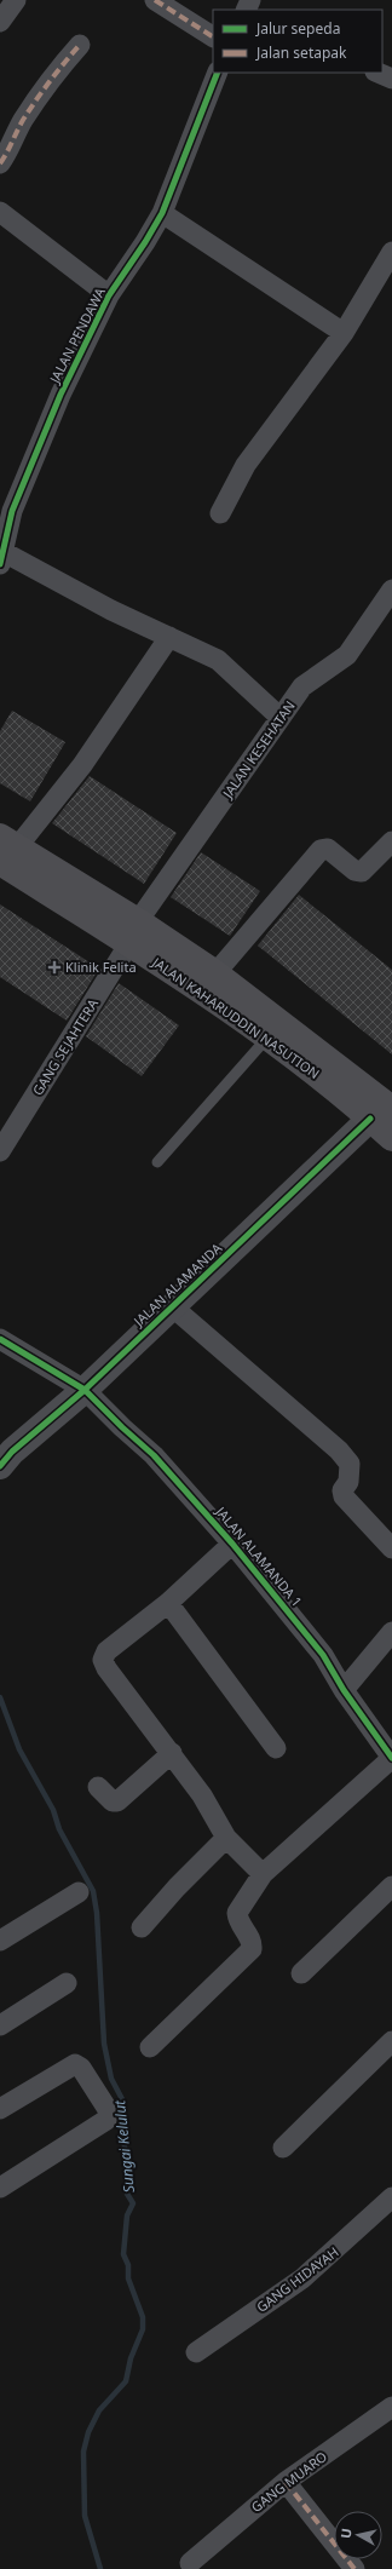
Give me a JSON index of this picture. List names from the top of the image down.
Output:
{
  "streets": {
    "highway": ["JALAN KAHARUDDIN NASUTION"],
    "street": [
      "JALAN PENDAWA",
      "JALAN KESEHATAN",
      "GANG SEJAHTERA",
      "JALAN ALAMANDA",
      "JALAN ALAMANDA 1",
      "GANG HIDAYAH",
      "GANG MUARO"
    ]
  },
  "crossings": [
    ["JALAN KESEHATAN", "JALAN KAHARUDDIN NASUTION"],
    ["JALAN KESEHATAN", "GANG SEJAHTERA"],
    ["JALAN KAHARUDDIN NASUTION", "GANG SEJAHTERA"],
    ["JALAN KAHARUDDIN NASUTION", "JALAN ALAMANDA"],
    ["JALAN ALAMANDA", "JALAN ALAMANDA 1"]
  ],
  "water": ["Sungai Kelulut"],
  "places": {
    "health": ["Klinik Felita"]
  },
  "legend": ["Jalur sepeda", "Jalan setapak"],
  "north": "left"
}
